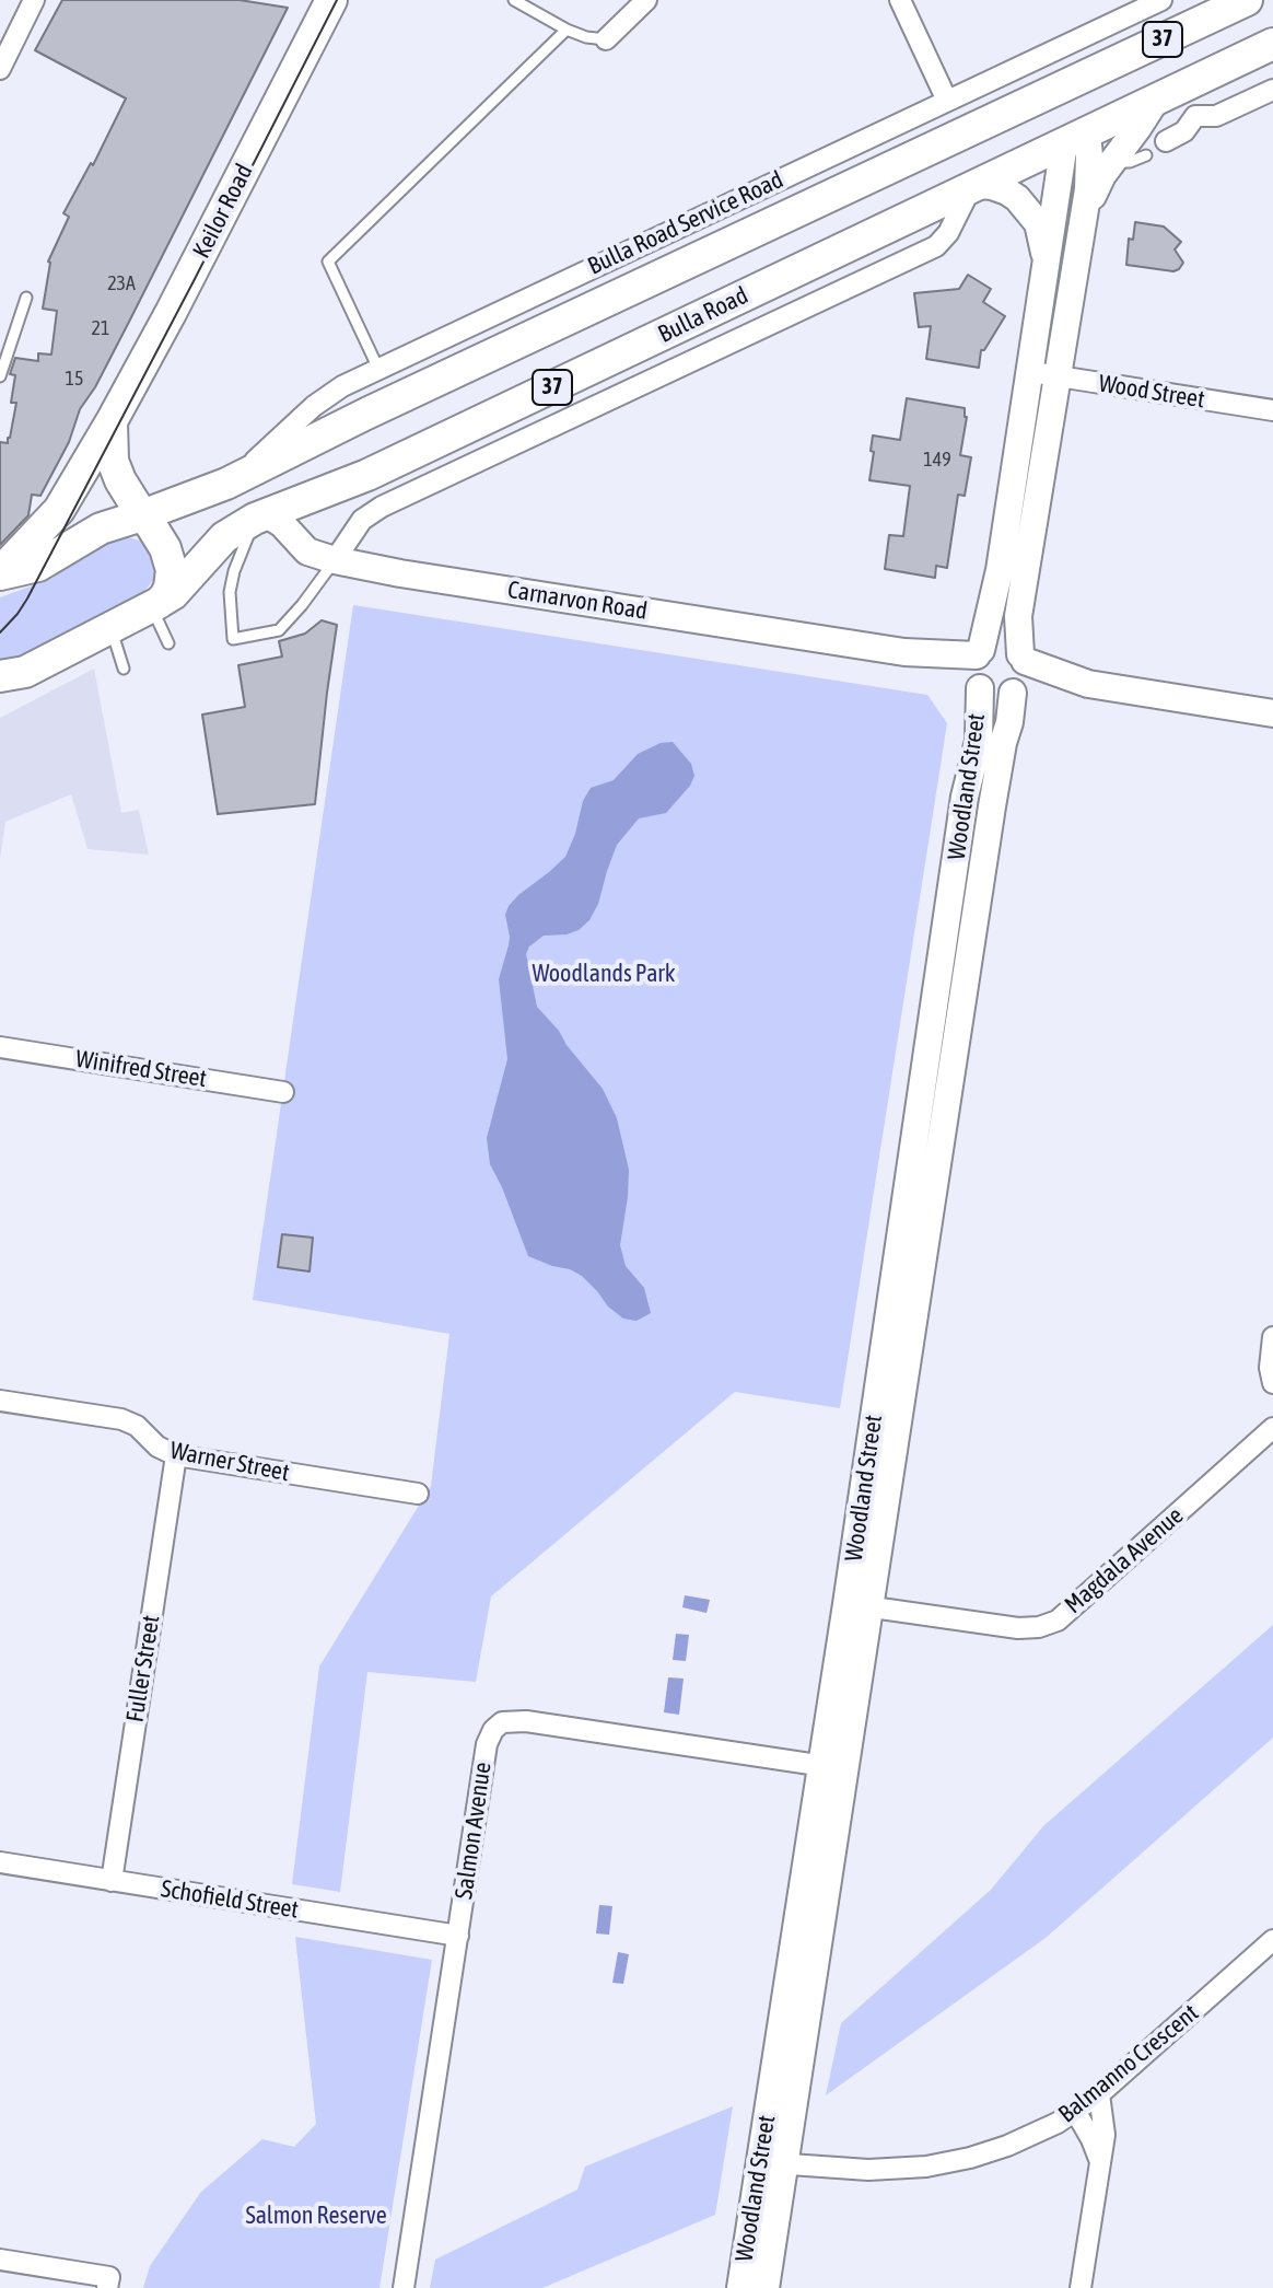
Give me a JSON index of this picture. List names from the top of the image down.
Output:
{
  "streets": {
    "main road": [
      "37",
      "Keilor Road",
      "Bulla Road",
      "Carnarvon Road",
      "Woodland Street"
    ],
    "street": [
      "Bulla Road Service Road",
      "Wood Street",
      "Winifred Street",
      "Warner Street",
      "Magdala Avenue",
      "Fuller Street",
      "Salmon Avenue",
      "Schofield Street",
      "Balmanno Crescent"
    ]
  },
  "crossings": [
    ["37", "Keilor Road"],
    ["37", "Bulla Road Service Road"],
    ["37", "Bulla Road"],
    ["Bulla Road", "Carnarvon Road"],
    ["Bulla Road", "Woodland Street"],
    ["Wood Street", "Woodland Street"],
    ["Carnarvon Road", "Woodland Street"],
    ["Woodland Street", "Magdala Avenue"],
    ["Woodland Street", "Salmon Avenue"],
    ["Woodland Street", "Balmanno Crescent"],
    ["Warner Street", "Fuller Street"],
    ["Fuller Street", "Schofield Street"],
    ["Salmon Avenue", "Schofield Street"]
  ],
  "parks": ["Woodlands Park", "Salmon Reserve"],
  "house_numbers": [
    "23A",
    "21",
    "15",
    "149"
  ]
}
